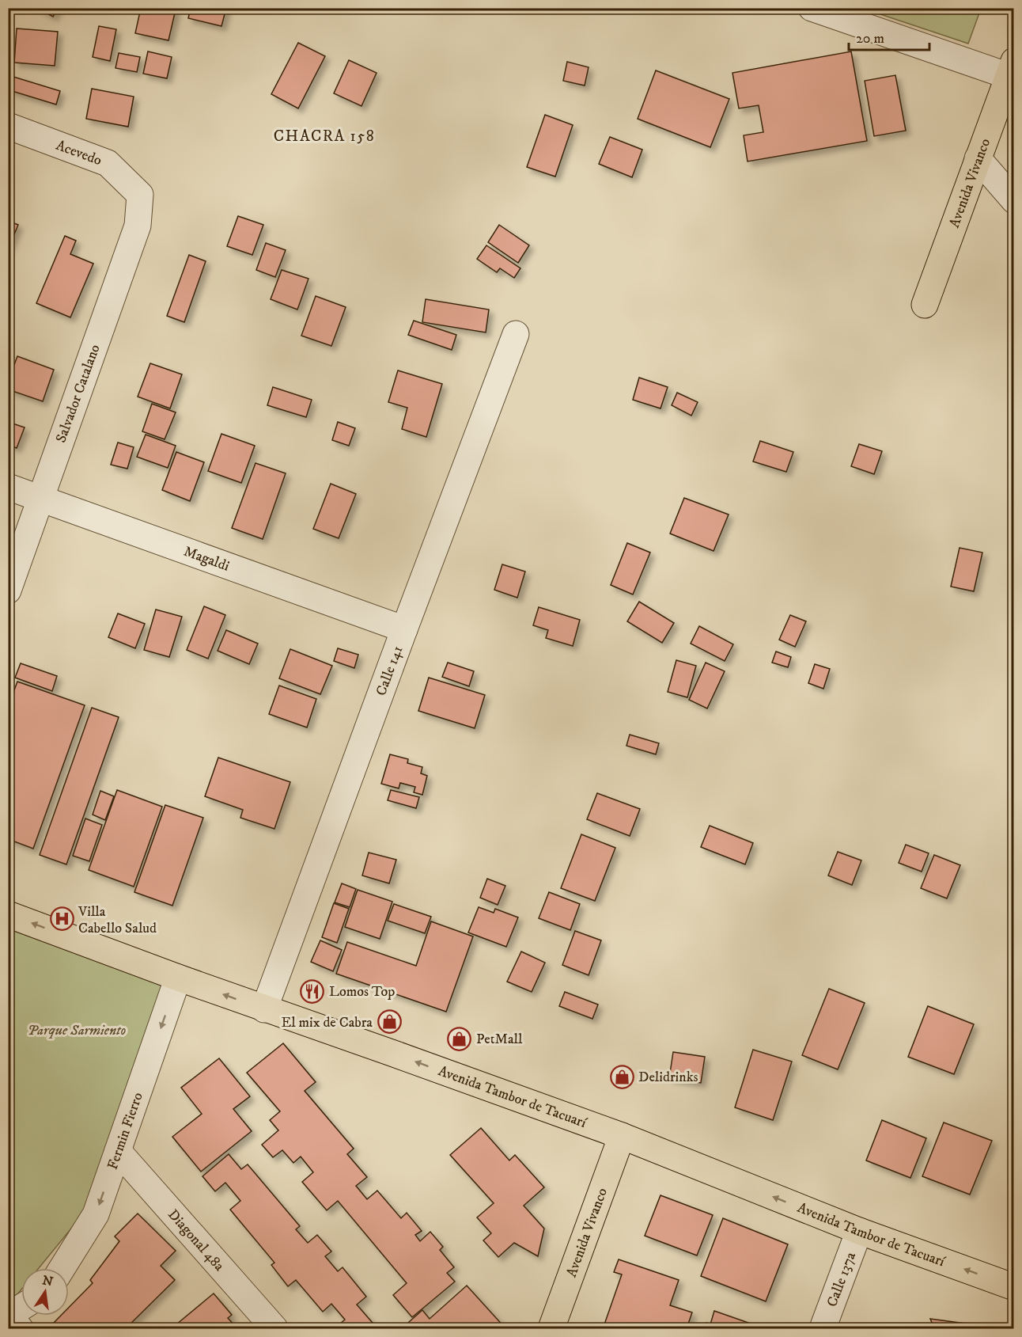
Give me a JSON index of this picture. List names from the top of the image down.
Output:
{
  "streets": {
    "main road": ["Avenida Vivanco", "Avenida Tambor de Tacuarí"],
    "street": [
      "Acevedo",
      "Salvador Catalano",
      "Magaldi",
      "Calle 141",
      "Fermin Fierro",
      "Diagonal 48a",
      "Calle 137a"
    ]
  },
  "crossings": [
    ["Acevedo", "Salvador Catalano"],
    ["Avenida Vivanco", "Avenida Tambor de Tacuarí"],
    ["Salvador Catalano", "Magaldi"],
    ["Magaldi", "Calle 141"],
    ["Calle 141", "Avenida Tambor de Tacuarí"],
    ["Avenida Tambor de Tacuarí", "Fermin Fierro"],
    ["Avenida Tambor de Tacuarí", "Calle 137a"],
    ["Fermin Fierro", "Diagonal 48a"]
  ],
  "one_way": ["Avenida Tambor de Tacuarí", "Fermin Fierro"],
  "districts": ["CHACRA 158"],
  "parks": ["Parque Sarmiento"],
  "places": {
    "hospital": ["Villa Cabello Salud"],
    "restaurant": ["Lomos Top"],
    "shop": ["El mix de Cabra", "PetMall", "Delidrinks"]
  },
  "scale_bar": "20 m",
  "north": "top"
}
